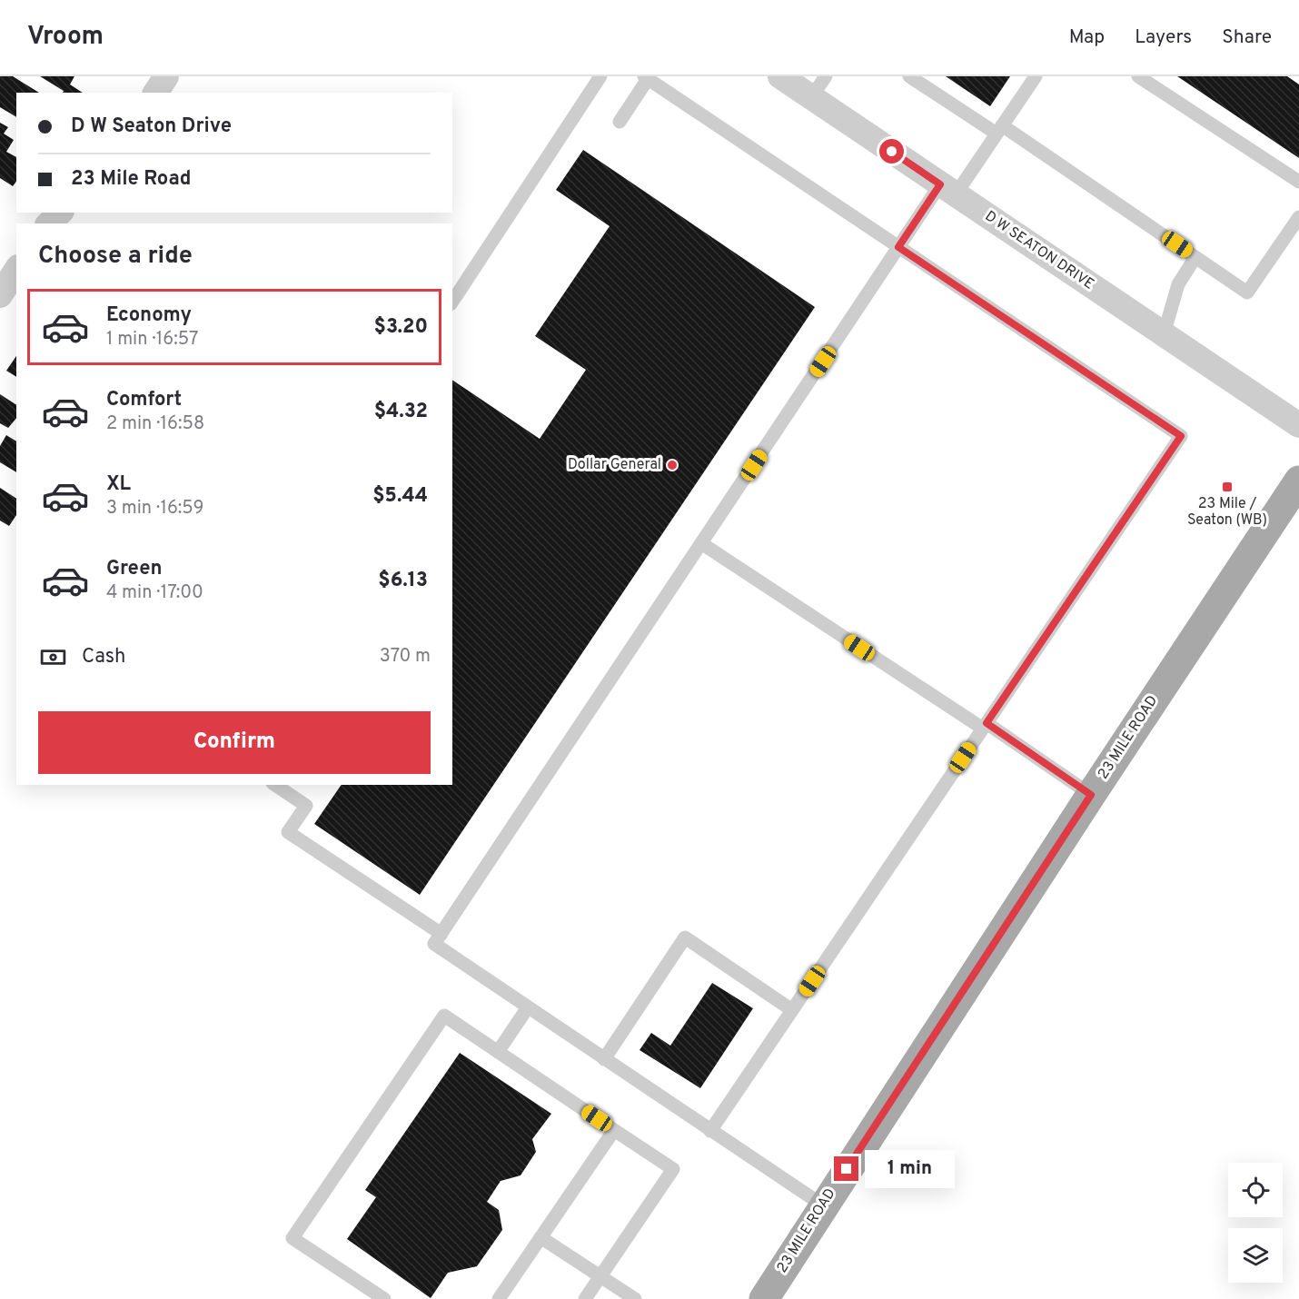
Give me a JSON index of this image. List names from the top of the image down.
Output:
{
  "streets": {
    "main road": ["23 MILE ROAD"],
    "street": ["D W SEATON DRIVE"]
  },
  "places": {
    "other": ["Dollar General"],
    "transit": ["23 Mile / Seaton (WB)"]
  },
  "page": {
    "header": "Vroom",
    "nav": ["Map", "Layers", "Share"],
    "banner": ["D W Seaton Drive", "23 Mile Road"],
    "heading": "Choose a ride",
    "list": [
      {
        "name": "Economy",
        "note": "1 min · 16:57",
        "value": "$3.20"
      },
      {
        "name": "Comfort",
        "note": "2 min · 16:58",
        "value": "$4.32"
      },
      {
        "name": "XL",
        "note": "3 min · 16:59",
        "value": "$5.44"
      },
      {
        "name": "Green",
        "note": "4 min · 17:00",
        "value": "$6.13"
      }
    ],
    "pay": ["Cash", "370 m"],
    "buttons": "Confirm",
    "bubble": "1 min"
  }
}
